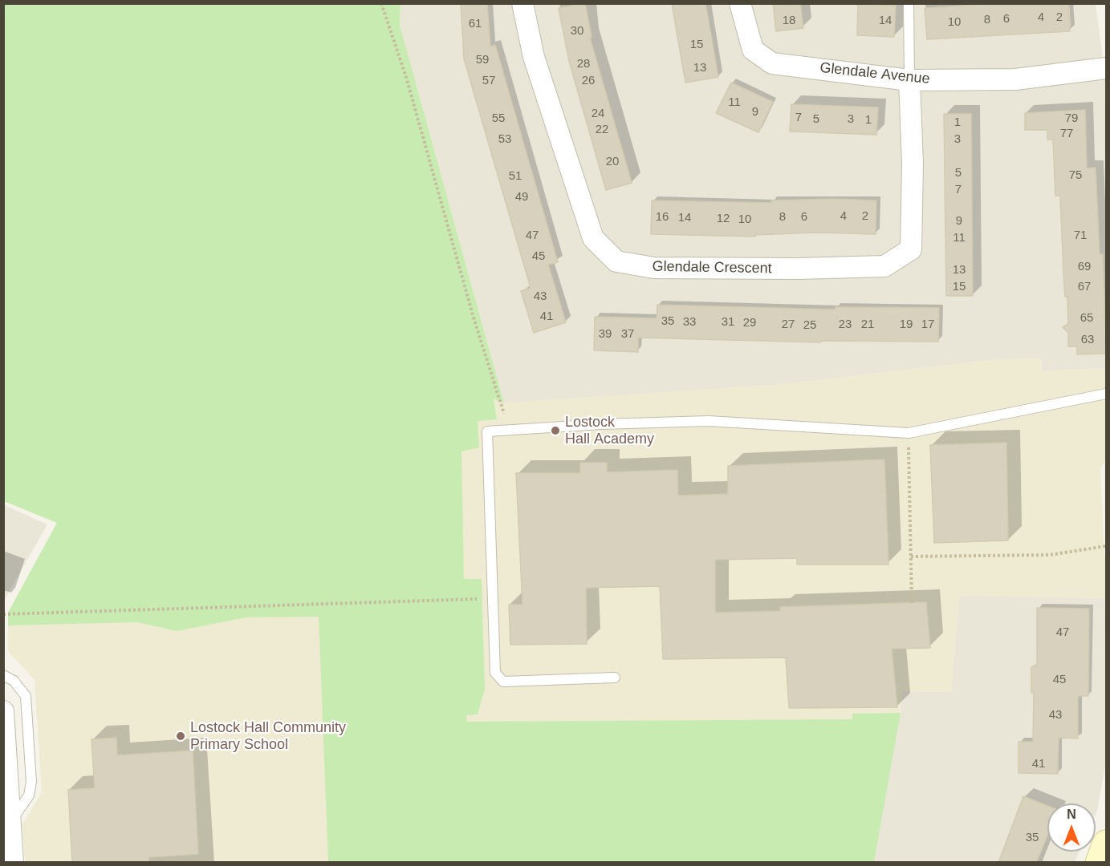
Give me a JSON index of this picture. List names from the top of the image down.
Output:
{
  "streets": {
    "street": ["Glendale Avenue", "Glendale Crescent"]
  },
  "crossings": [
    ["Glendale Avenue", "Glendale Crescent"]
  ],
  "places": ["Lostock Hall Academy", "Lostock Hall Community Primary School"],
  "house_numbers": [
    "4",
    "2",
    "6",
    "8",
    "18",
    "14",
    "10",
    "61",
    "30",
    "15",
    "59",
    "28",
    "13",
    "57",
    "26",
    "11",
    "9",
    "24",
    "7",
    "55",
    "79",
    "5",
    "3",
    "1",
    "1",
    "22",
    "77",
    "53",
    "3",
    "20",
    "5",
    "75",
    "51",
    "7",
    "49",
    "4",
    "2",
    "16",
    "8",
    "6",
    "14",
    "12",
    "10",
    "9",
    "47",
    "71",
    "11",
    "45",
    "69",
    "13",
    "15",
    "67",
    "43",
    "41",
    "65",
    "35",
    "33",
    "31",
    "29",
    "27",
    "23",
    "21",
    "19",
    "17",
    "25",
    "39",
    "37",
    "63",
    "47",
    "45",
    "43",
    "41",
    "35"
  ],
  "north": "top"
}
